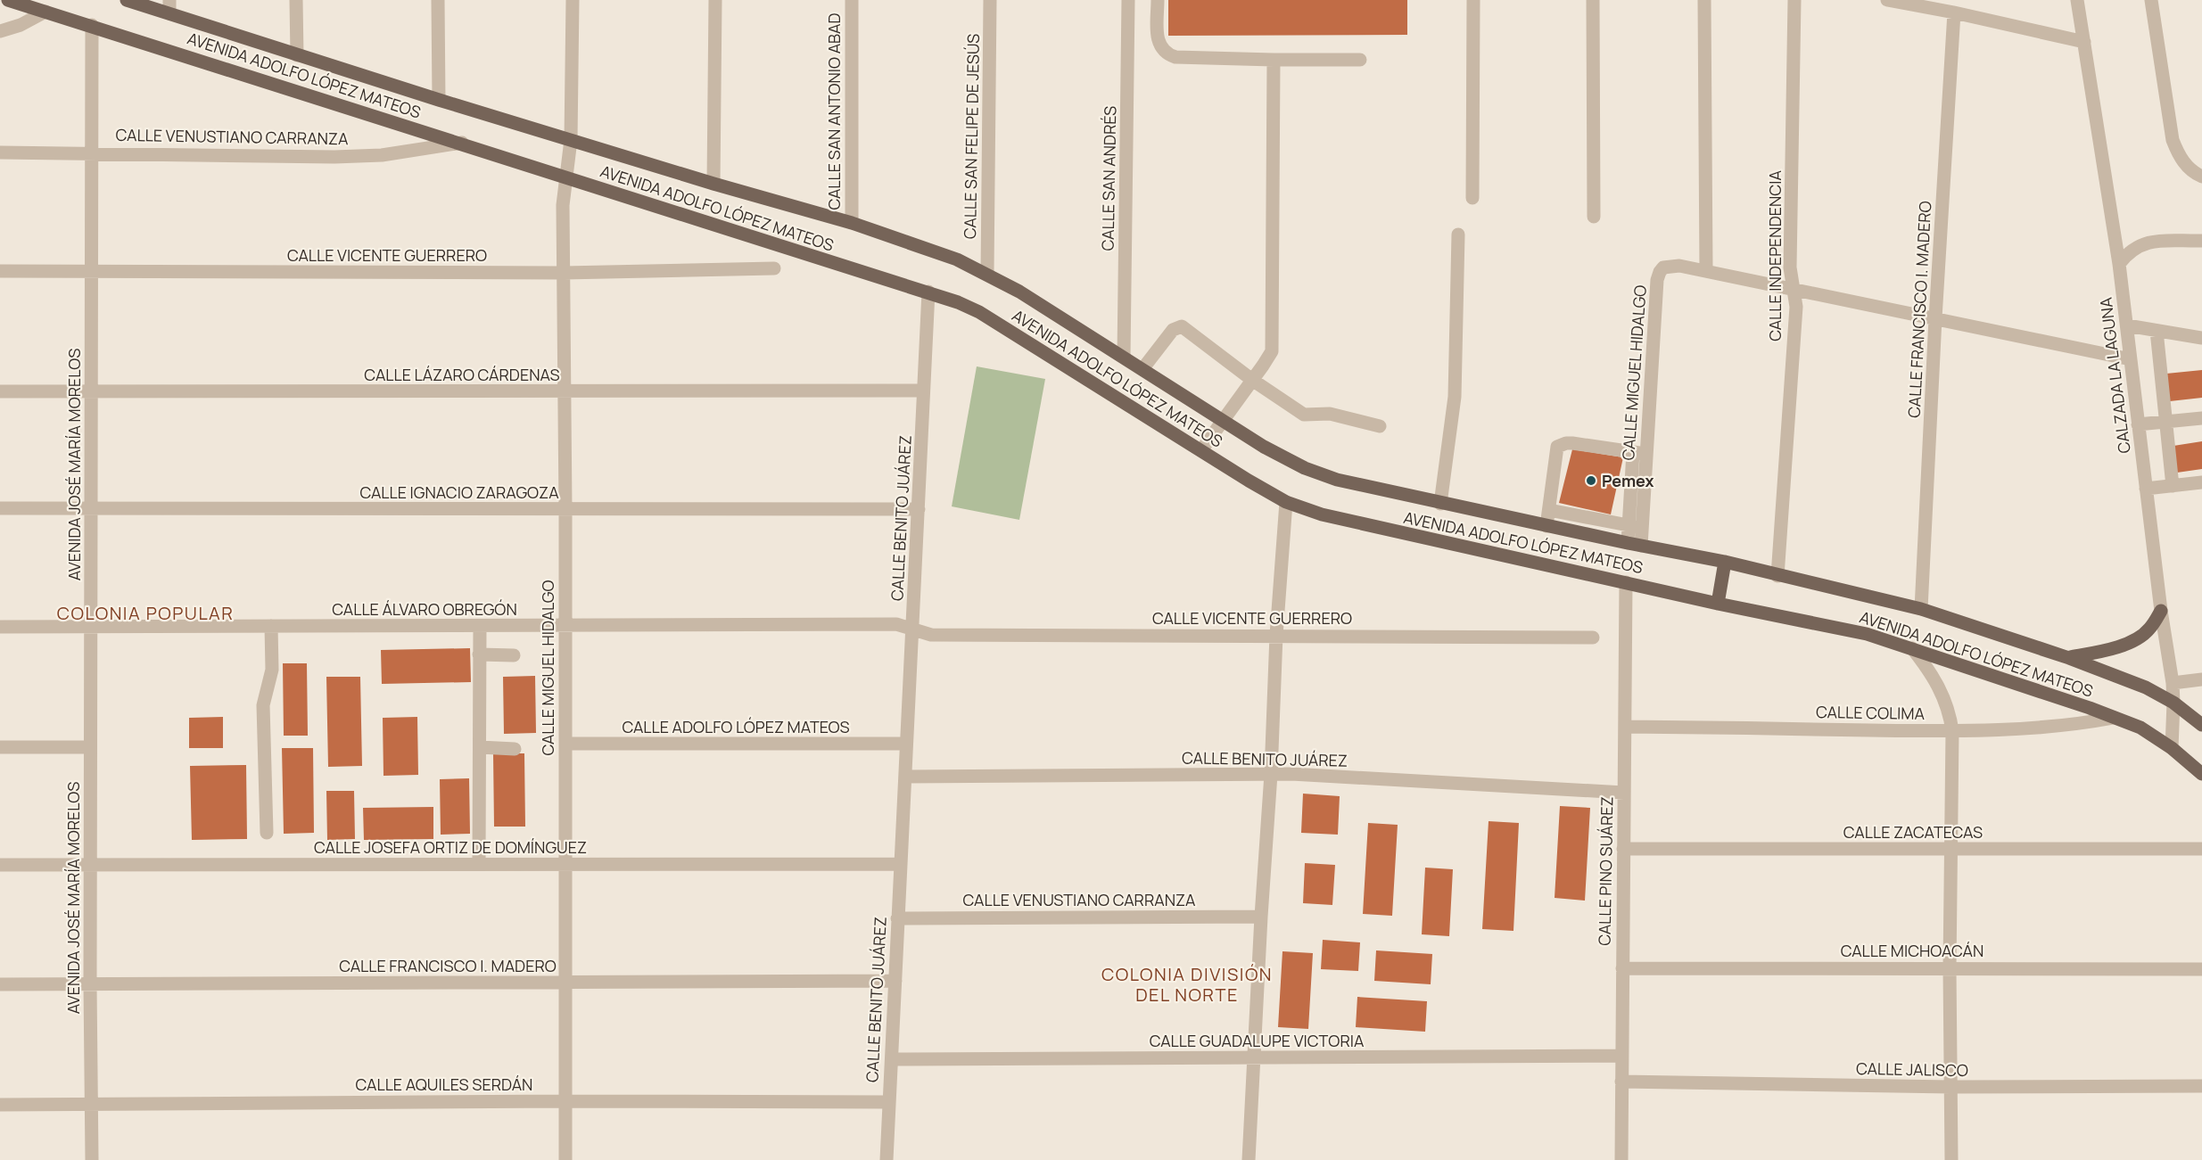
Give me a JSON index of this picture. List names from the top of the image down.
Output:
{
  "streets": {
    "main road": ["AVENIDA ADOLFO LÓPEZ MATEOS"],
    "street": [
      "CALLE SAN ANTONIO ABAD",
      "CALLE VENUSTIANO CARRANZA",
      "CALLE SAN FELIPE DE JESÚS",
      "CALLE SAN ANDRÉS",
      "CALLE VICENTE GUERRERO",
      "CALLE INDEPENDENCIA",
      "CALLE FRANCISCO I. MADERO",
      "CALLE MIGUEL HIDALGO",
      "CALLE LÁZARO CÁRDENAS",
      "CALZADA LA LAGUNA",
      "AVENIDA JOSÉ MARÍA MORELOS",
      "CALLE IGNACIO ZARAGOZA",
      "CALLE BENITO JUÁREZ",
      "CALLE ÁLVARO OBREGÓN",
      "CALLE COLIMA",
      "CALLE ADOLFO LÓPEZ MATEOS",
      "CALLE ZACATECAS",
      "CALLE JOSEFA ORTIZ DE DOMÍNGUEZ",
      "CALLE PINO SUÁREZ",
      "CALLE MICHOACÁN",
      "CALLE GUADALUPE VICTORIA",
      "CALLE JALISCO",
      "CALLE AQUILES SERDÁN"
    ]
  },
  "crossings": [
    ["AVENIDA ADOLFO LÓPEZ MATEOS", "CALLE SAN ANTONIO ABAD"],
    ["AVENIDA ADOLFO LÓPEZ MATEOS", "CALLE VENUSTIANO CARRANZA"],
    ["AVENIDA ADOLFO LÓPEZ MATEOS", "CALLE SAN FELIPE DE JESÚS"],
    ["AVENIDA ADOLFO LÓPEZ MATEOS", "CALLE SAN ANDRÉS"],
    ["AVENIDA ADOLFO LÓPEZ MATEOS", "CALLE INDEPENDENCIA"],
    ["AVENIDA ADOLFO LÓPEZ MATEOS", "CALLE FRANCISCO I. MADERO"],
    ["AVENIDA ADOLFO LÓPEZ MATEOS", "CALLE MIGUEL HIDALGO"],
    ["AVENIDA ADOLFO LÓPEZ MATEOS", "CALZADA LA LAGUNA"],
    ["AVENIDA ADOLFO LÓPEZ MATEOS", "AVENIDA JOSÉ MARÍA MORELOS"],
    ["AVENIDA ADOLFO LÓPEZ MATEOS", "CALLE BENITO JUÁREZ"],
    ["AVENIDA ADOLFO LÓPEZ MATEOS", "CALLE COLIMA"],
    ["AVENIDA ADOLFO LÓPEZ MATEOS", "CALLE PINO SUÁREZ"],
    ["CALLE VENUSTIANO CARRANZA", "AVENIDA JOSÉ MARÍA MORELOS"],
    ["CALLE VENUSTIANO CARRANZA", "CALLE BENITO JUÁREZ"],
    ["CALLE VICENTE GUERRERO", "CALLE MIGUEL HIDALGO"],
    ["CALLE VICENTE GUERRERO", "AVENIDA JOSÉ MARÍA MORELOS"],
    ["CALLE VICENTE GUERRERO", "CALLE BENITO JUÁREZ"],
    ["CALLE VICENTE GUERRERO", "CALLE ÁLVARO OBREGÓN"],
    ["CALLE FRANCISCO I. MADERO", "CALLE MIGUEL HIDALGO"],
    ["CALLE FRANCISCO I. MADERO", "AVENIDA JOSÉ MARÍA MORELOS"],
    ["CALLE FRANCISCO I. MADERO", "CALLE BENITO JUÁREZ"],
    ["CALLE MIGUEL HIDALGO", "CALLE LÁZARO CÁRDENAS"],
    ["CALLE MIGUEL HIDALGO", "CALLE IGNACIO ZARAGOZA"],
    ["CALLE MIGUEL HIDALGO", "CALLE ÁLVARO OBREGÓN"],
    ["CALLE MIGUEL HIDALGO", "CALLE ADOLFO LÓPEZ MATEOS"],
    ["CALLE MIGUEL HIDALGO", "CALLE JOSEFA ORTIZ DE DOMÍNGUEZ"],
    ["CALLE MIGUEL HIDALGO", "CALLE AQUILES SERDÁN"],
    ["CALLE LÁZARO CÁRDENAS", "AVENIDA JOSÉ MARÍA MORELOS"],
    ["CALLE LÁZARO CÁRDENAS", "CALLE BENITO JUÁREZ"],
    ["AVENIDA JOSÉ MARÍA MORELOS", "CALLE IGNACIO ZARAGOZA"],
    ["AVENIDA JOSÉ MARÍA MORELOS", "CALLE ÁLVARO OBREGÓN"],
    ["AVENIDA JOSÉ MARÍA MORELOS", "CALLE JOSEFA ORTIZ DE DOMÍNGUEZ"],
    ["AVENIDA JOSÉ MARÍA MORELOS", "CALLE AQUILES SERDÁN"],
    ["CALLE IGNACIO ZARAGOZA", "CALLE BENITO JUÁREZ"],
    ["CALLE BENITO JUÁREZ", "CALLE ÁLVARO OBREGÓN"],
    ["CALLE BENITO JUÁREZ", "CALLE ADOLFO LÓPEZ MATEOS"],
    ["CALLE BENITO JUÁREZ", "CALLE JOSEFA ORTIZ DE DOMÍNGUEZ"],
    ["CALLE BENITO JUÁREZ", "CALLE PINO SUÁREZ"],
    ["CALLE BENITO JUÁREZ", "CALLE GUADALUPE VICTORIA"],
    ["CALLE BENITO JUÁREZ", "CALLE AQUILES SERDÁN"],
    ["CALLE COLIMA", "CALLE PINO SUÁREZ"],
    ["CALLE ZACATECAS", "CALLE PINO SUÁREZ"],
    ["CALLE PINO SUÁREZ", "CALLE MICHOACÁN"],
    ["CALLE PINO SUÁREZ", "CALLE GUADALUPE VICTORIA"],
    ["CALLE PINO SUÁREZ", "CALLE JALISCO"]
  ],
  "districts": ["COLONIA POPULAR", "COLONIA DIVISIÓN DEL NORTE"],
  "places": ["Pemex"]
}
